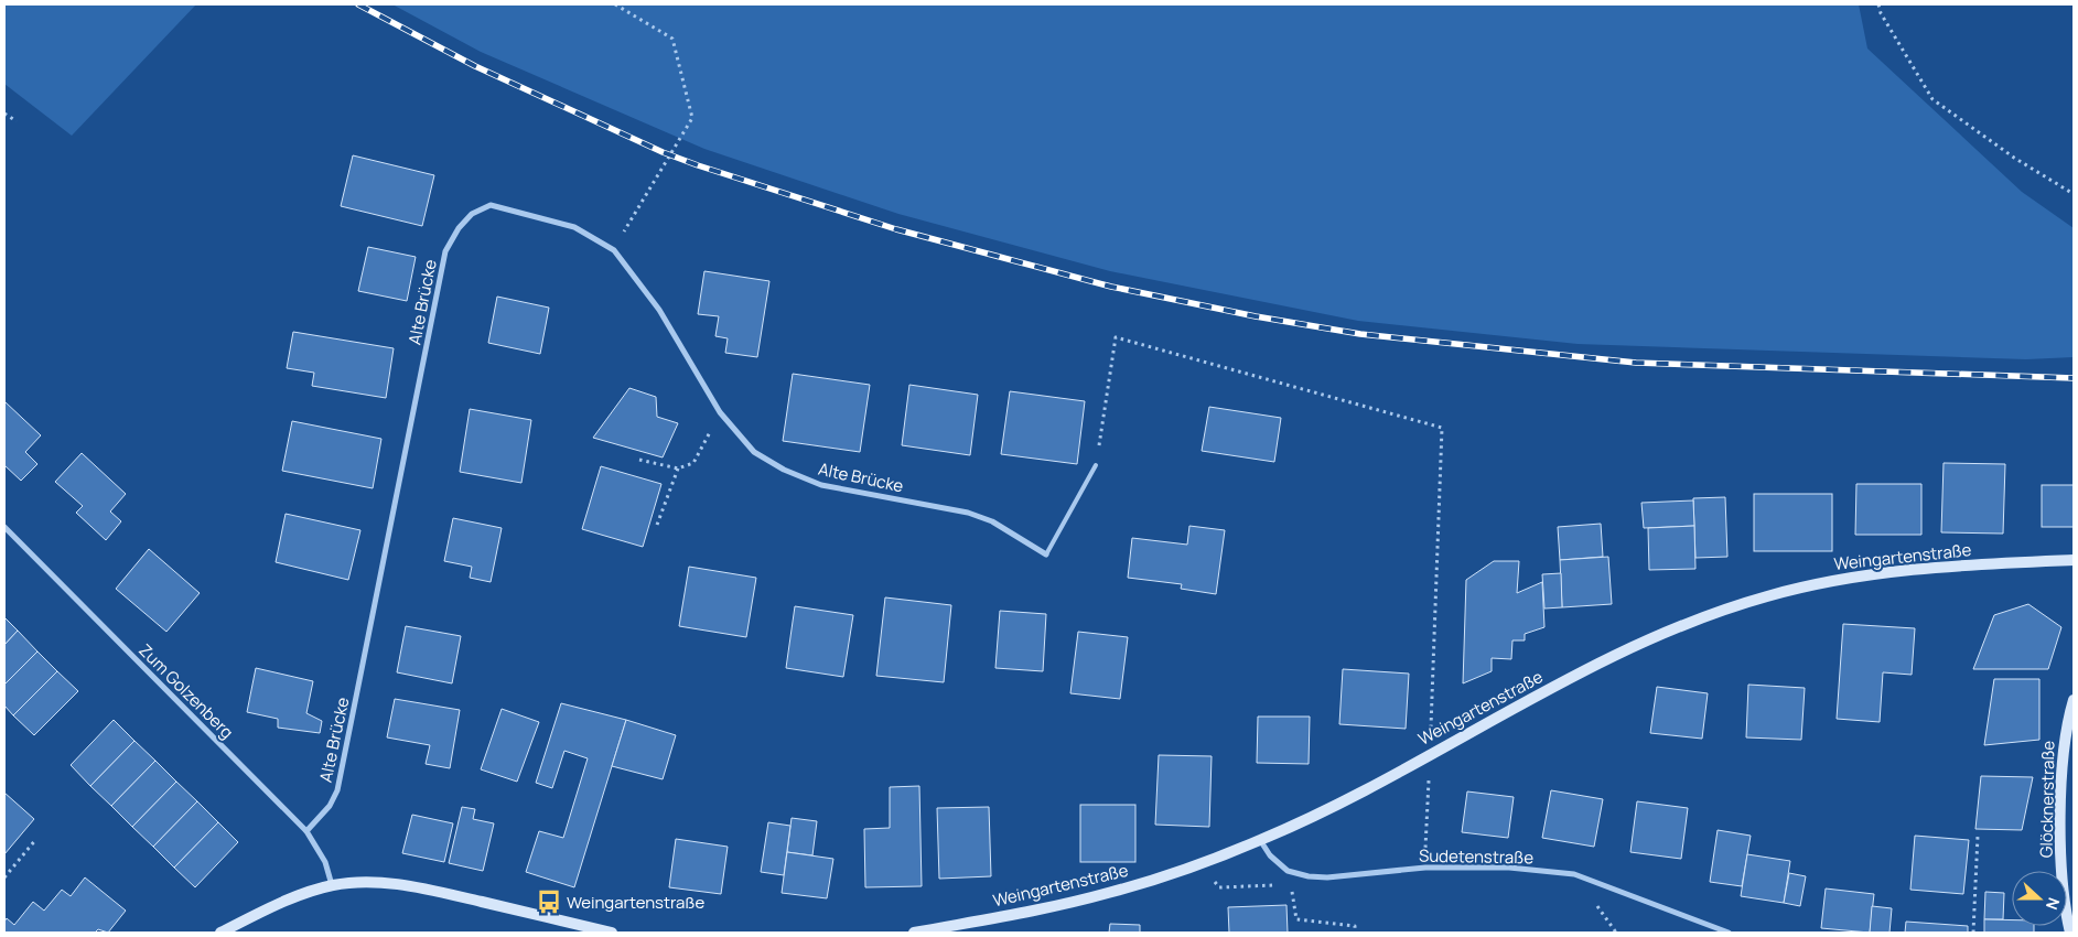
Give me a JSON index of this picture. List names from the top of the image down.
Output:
{
  "streets": {
    "street": [
      "Alte Brücke",
      "Weingartenstraße",
      "Zum Golzenberg",
      "Glöcknerstraße",
      "Sudetenstraße"
    ]
  },
  "crossings": [
    ["Alte Brücke", "Zum Golzenberg"],
    ["Weingartenstraße", "Sudetenstraße"]
  ],
  "places": {
    "bus stop": ["Weingartenstraße"]
  },
  "north": "right"
}
